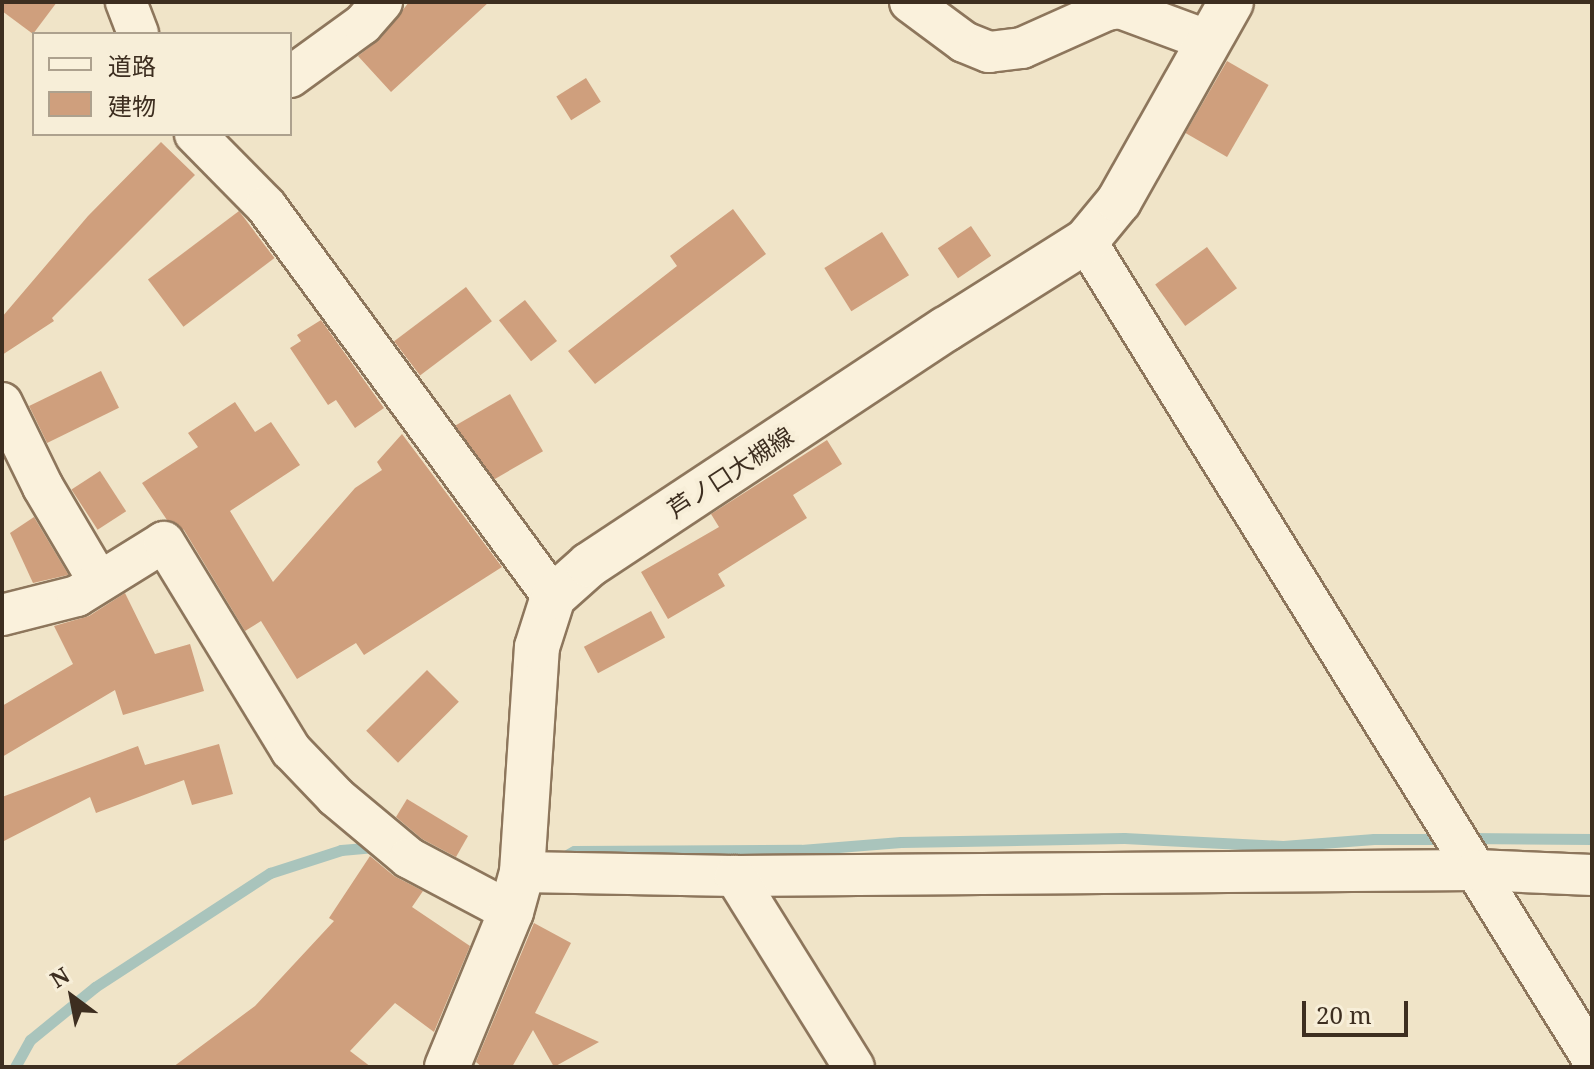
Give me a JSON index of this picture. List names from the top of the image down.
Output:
{
  "streets": {
    "main road": ["芦ノ口大槻線"]
  },
  "legend": ["道路", "建物"],
  "scale_bar": "20 m",
  "north": "top left"
}
